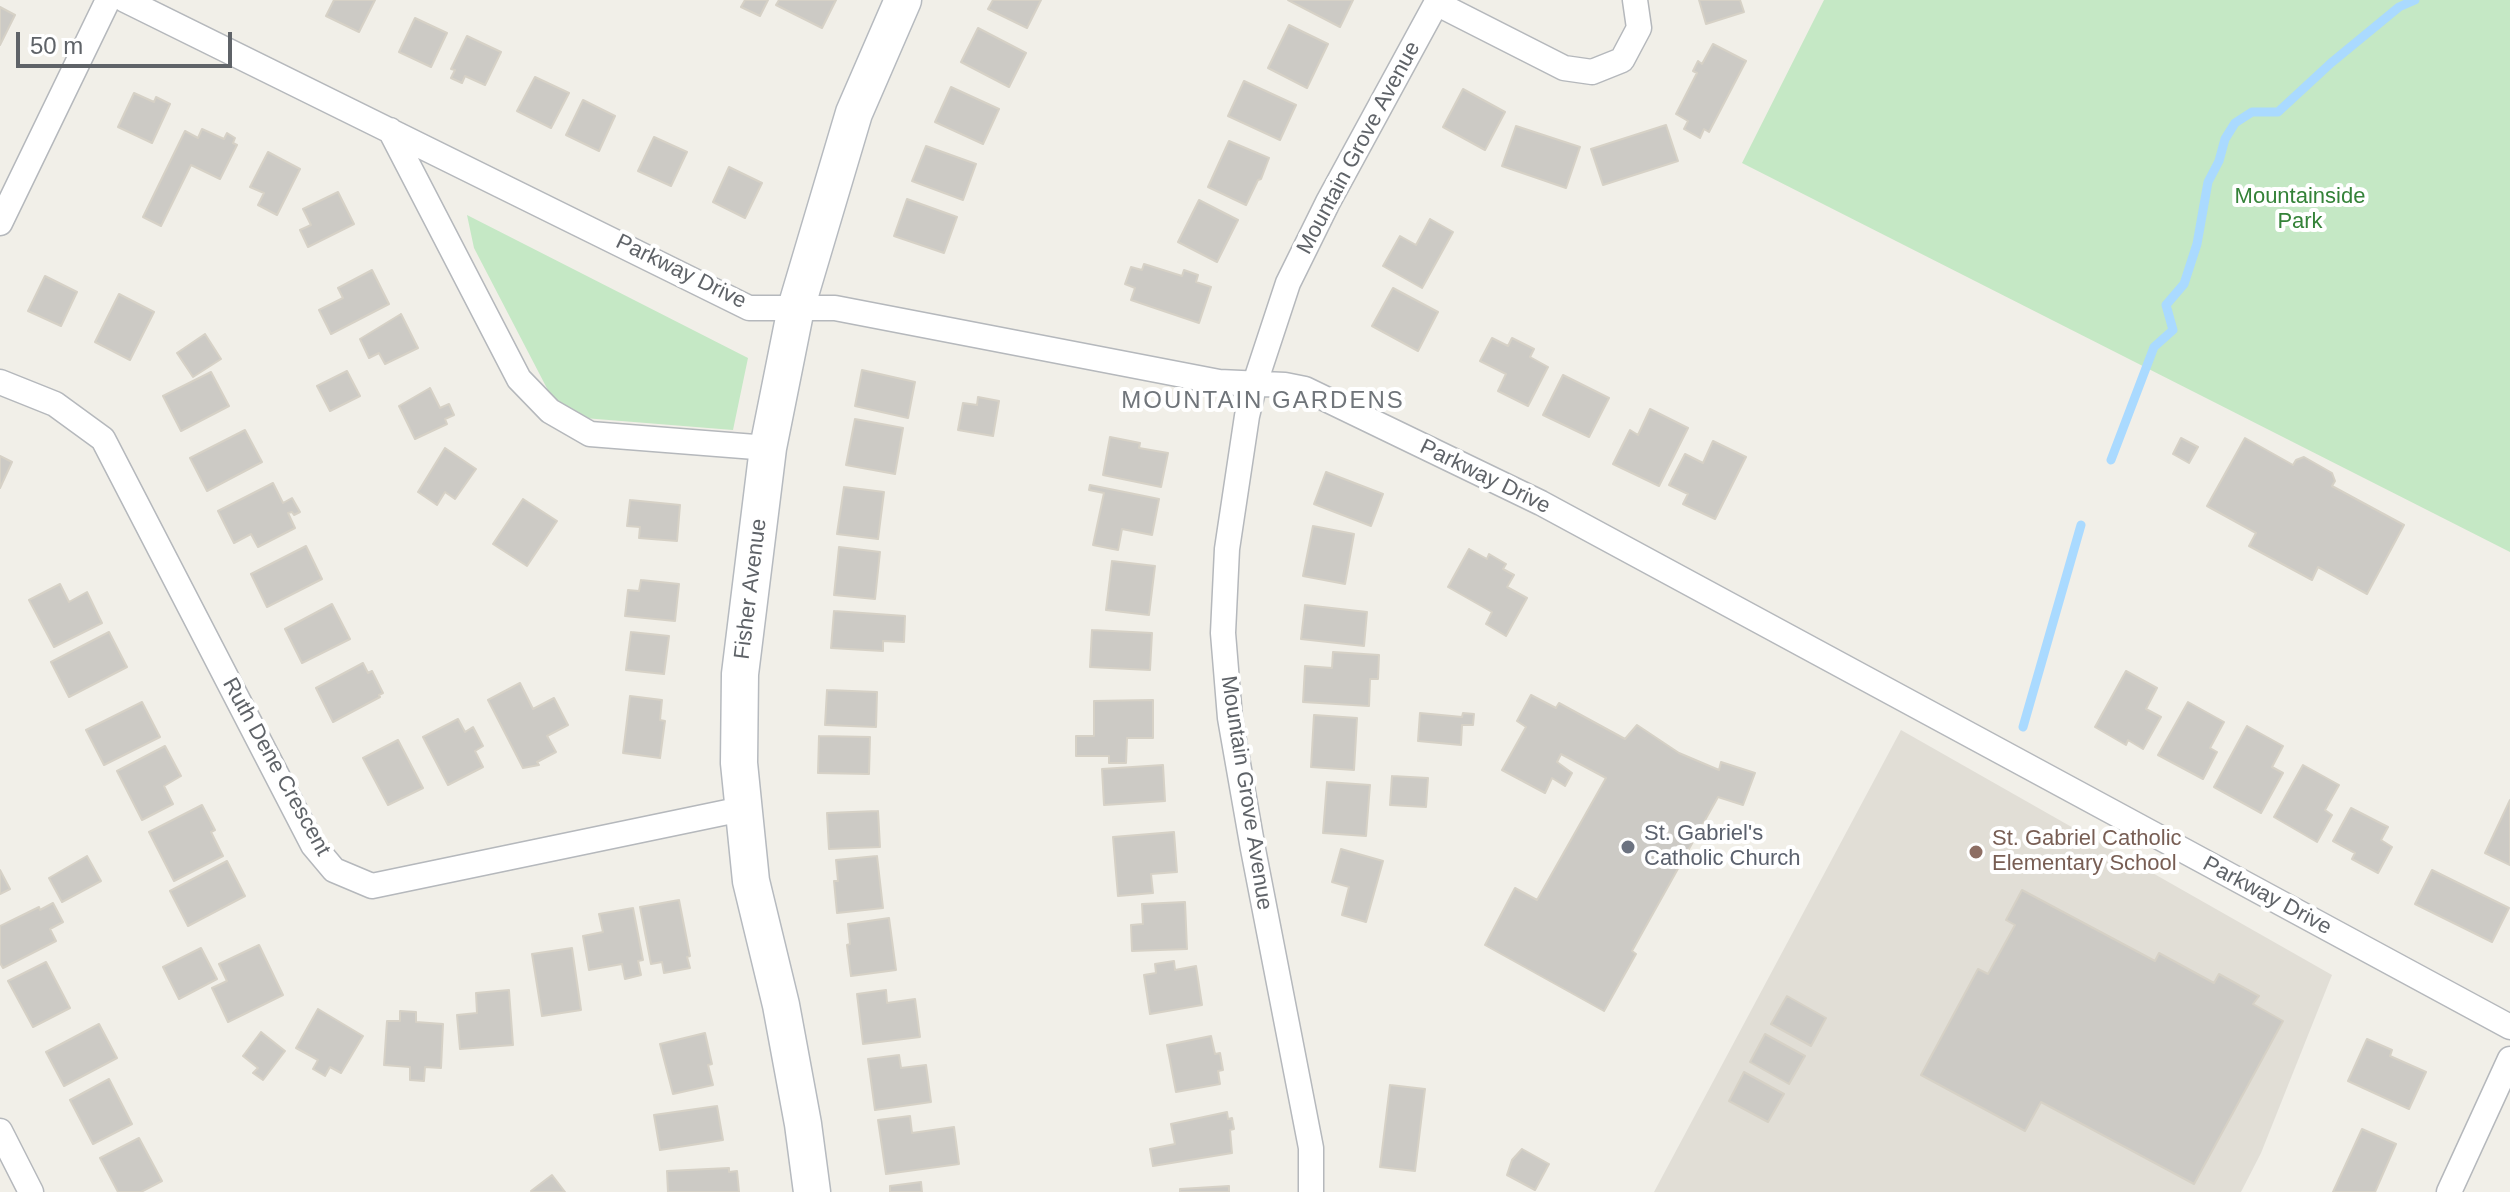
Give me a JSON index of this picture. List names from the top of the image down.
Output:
{
  "streets": {
    "street": [
      "Mountain Grove Avenue",
      "Parkway Drive",
      "Fisher Avenue",
      "Ruth Dene Crescent"
    ]
  },
  "crossings": [
    ["Mountain Grove Avenue", "Parkway Drive"],
    ["Parkway Drive", "Fisher Avenue"],
    ["Fisher Avenue", "Ruth Dene Crescent"]
  ],
  "districts": ["MOUNTAIN GARDENS"],
  "parks": ["Mountainside Park"],
  "places": ["St. Gabriel's Catholic Church", "St. Gabriel Catholic Elementary School"],
  "scale_bar": "50 m"
}
